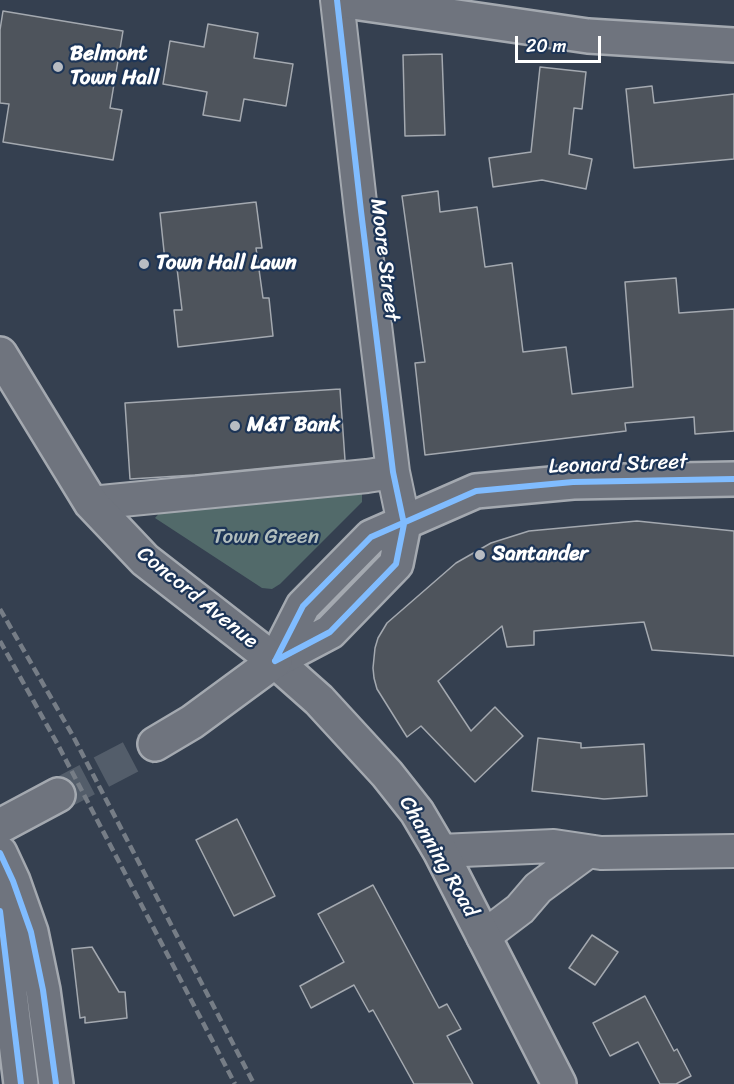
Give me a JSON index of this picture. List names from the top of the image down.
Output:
{
  "streets": {
    "main road": ["Leonard Street", "Concord Avenue", "Channing Road"],
    "street": ["Moore Street"]
  },
  "crossings": [
    ["Moore Street", "Leonard Street"],
    ["Concord Avenue", "Channing Road"]
  ],
  "parks": ["Town Green"],
  "places": [
    "Belmont Town Hall",
    "Town Hall Lawn",
    "M&T Bank",
    "Santander"
  ],
  "scale_bar": "20 m"
}
